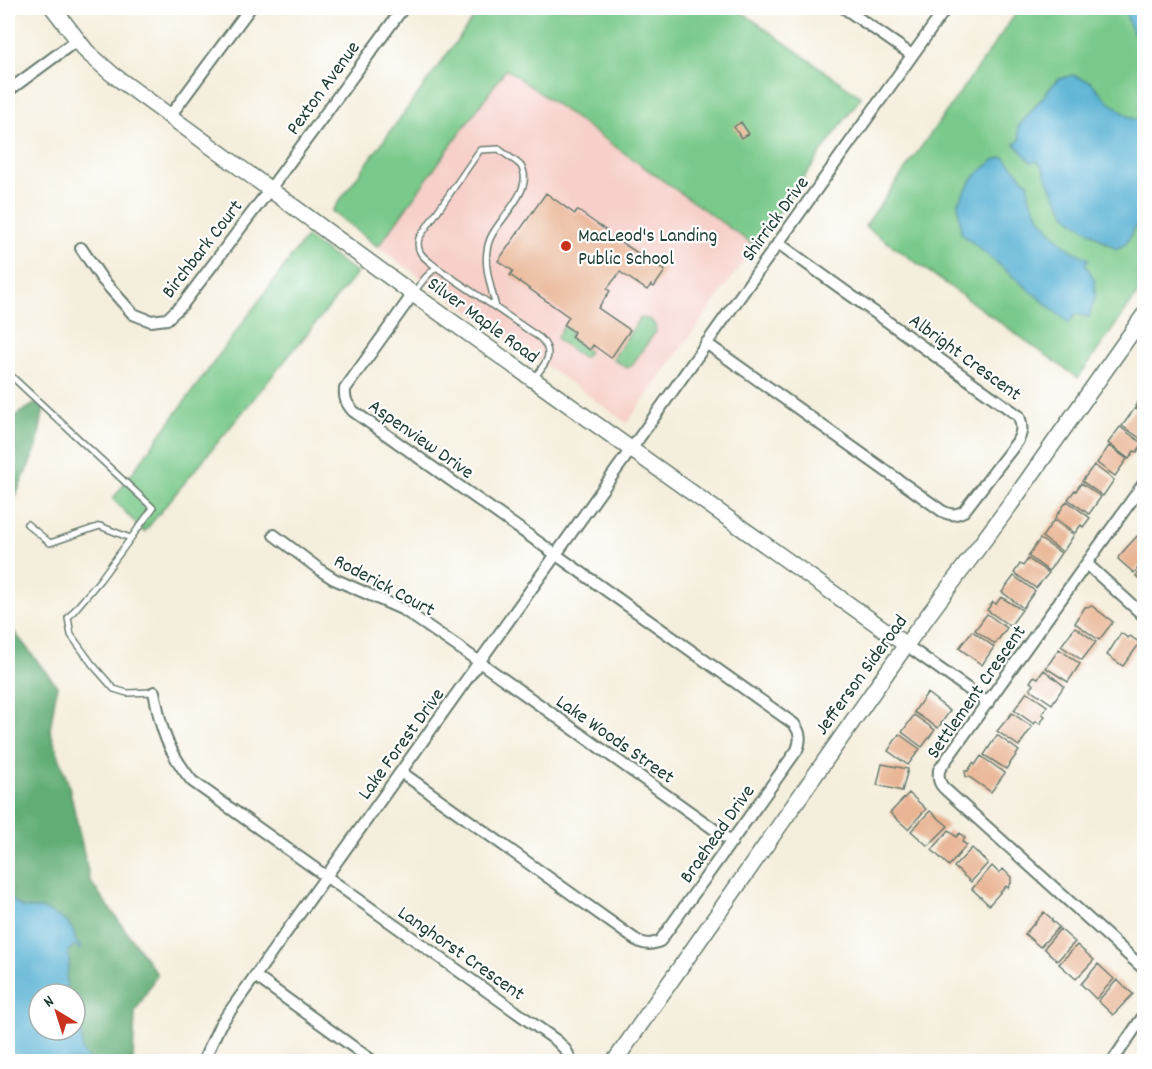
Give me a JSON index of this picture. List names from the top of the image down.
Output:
{
  "streets": {
    "street": [
      "Pexton Avenue",
      "Shirrick Drive",
      "Birchbark Court",
      "Silver Maple Road",
      "Albright Crescent",
      "Aspenview Drive",
      "Roderick Court",
      "Jefferson Sideroad",
      "Settlement Crescent",
      "Lake Woods Street",
      "Lake Forest Drive",
      "Braehead Drive",
      "Langhorst Crescent"
    ]
  },
  "crossings": [
    ["Pexton Avenue", "Birchbark Court"],
    ["Pexton Avenue", "Silver Maple Road"],
    ["Shirrick Drive", "Silver Maple Road"],
    ["Shirrick Drive", "Albright Crescent"],
    ["Shirrick Drive", "Lake Forest Drive"],
    ["Birchbark Court", "Silver Maple Road"],
    ["Silver Maple Road", "Aspenview Drive"],
    ["Silver Maple Road", "Jefferson Sideroad"],
    ["Silver Maple Road", "Lake Forest Drive"],
    ["Aspenview Drive", "Lake Forest Drive"],
    ["Aspenview Drive", "Braehead Drive"],
    ["Roderick Court", "Lake Woods Street"],
    ["Roderick Court", "Lake Forest Drive"],
    ["Lake Woods Street", "Lake Forest Drive"],
    ["Lake Woods Street", "Braehead Drive"],
    ["Lake Forest Drive", "Braehead Drive"],
    ["Lake Forest Drive", "Langhorst Crescent"]
  ],
  "places": ["MacLeod's Landing Public School"],
  "north": "top left"
}
